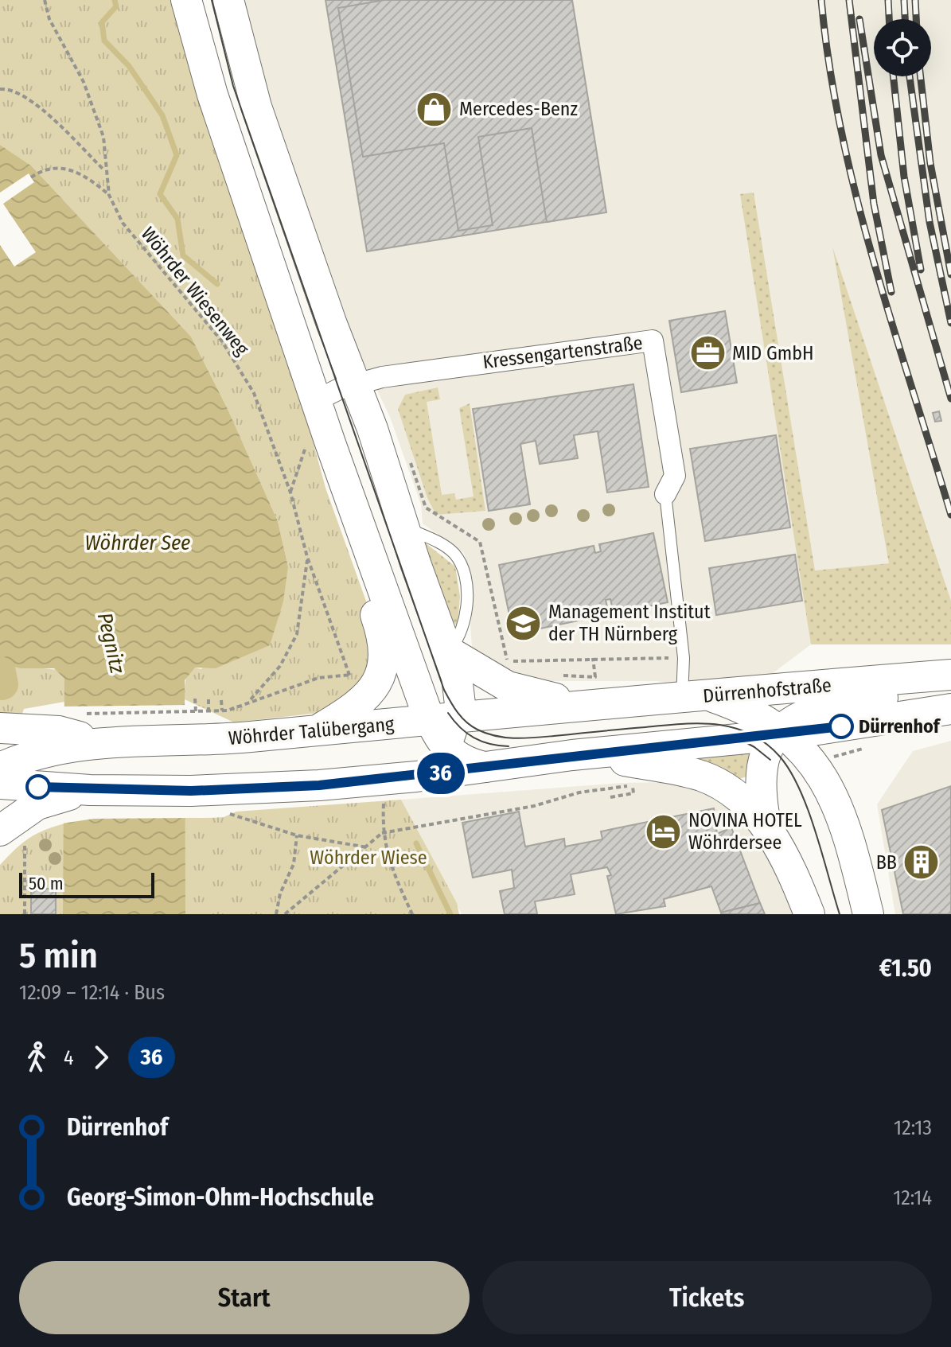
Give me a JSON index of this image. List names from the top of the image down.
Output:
{
  "streets": {
    "main road": ["Dürrenhofstraße", "Wöhrder Talübergang"],
    "street": ["Kressengartenstraße"],
    "path": ["Wöhrder Wiesenweg"]
  },
  "crossings": [
    ["Dürrenhofstraße", "Wöhrder Talübergang"]
  ],
  "water": ["Wöhrder See", "Pegnitz"],
  "parks": ["Wöhrder Wiese"],
  "places": {
    "shop": ["Mercedes-Benz"],
    "office": ["MID GmbH"],
    "school or university": ["Management Institut der TH Nürnberg"],
    "other": ["Dürrenhof"],
    "hotel": ["NOVINA HOTEL Wöhrdersee"],
    "building": ["BB"]
  },
  "lines": ["bus line 36"],
  "scale_bar": "50 m",
  "page": {
    "on_map": "36",
    "scale": "50 m",
    "heading": ["5 min", "12:09 – 12:14 · Bus", "€1.50"],
    "legs": ["4", "36"],
    "list": [
      {
        "name": "Dürrenhof",
        "value": "12:13"
      },
      {
        "name": "Georg-Simon-Ohm-Hochschule",
        "value": "12:14"
      }
    ],
    "buttons": ["Start", "Tickets"]
  }
}
